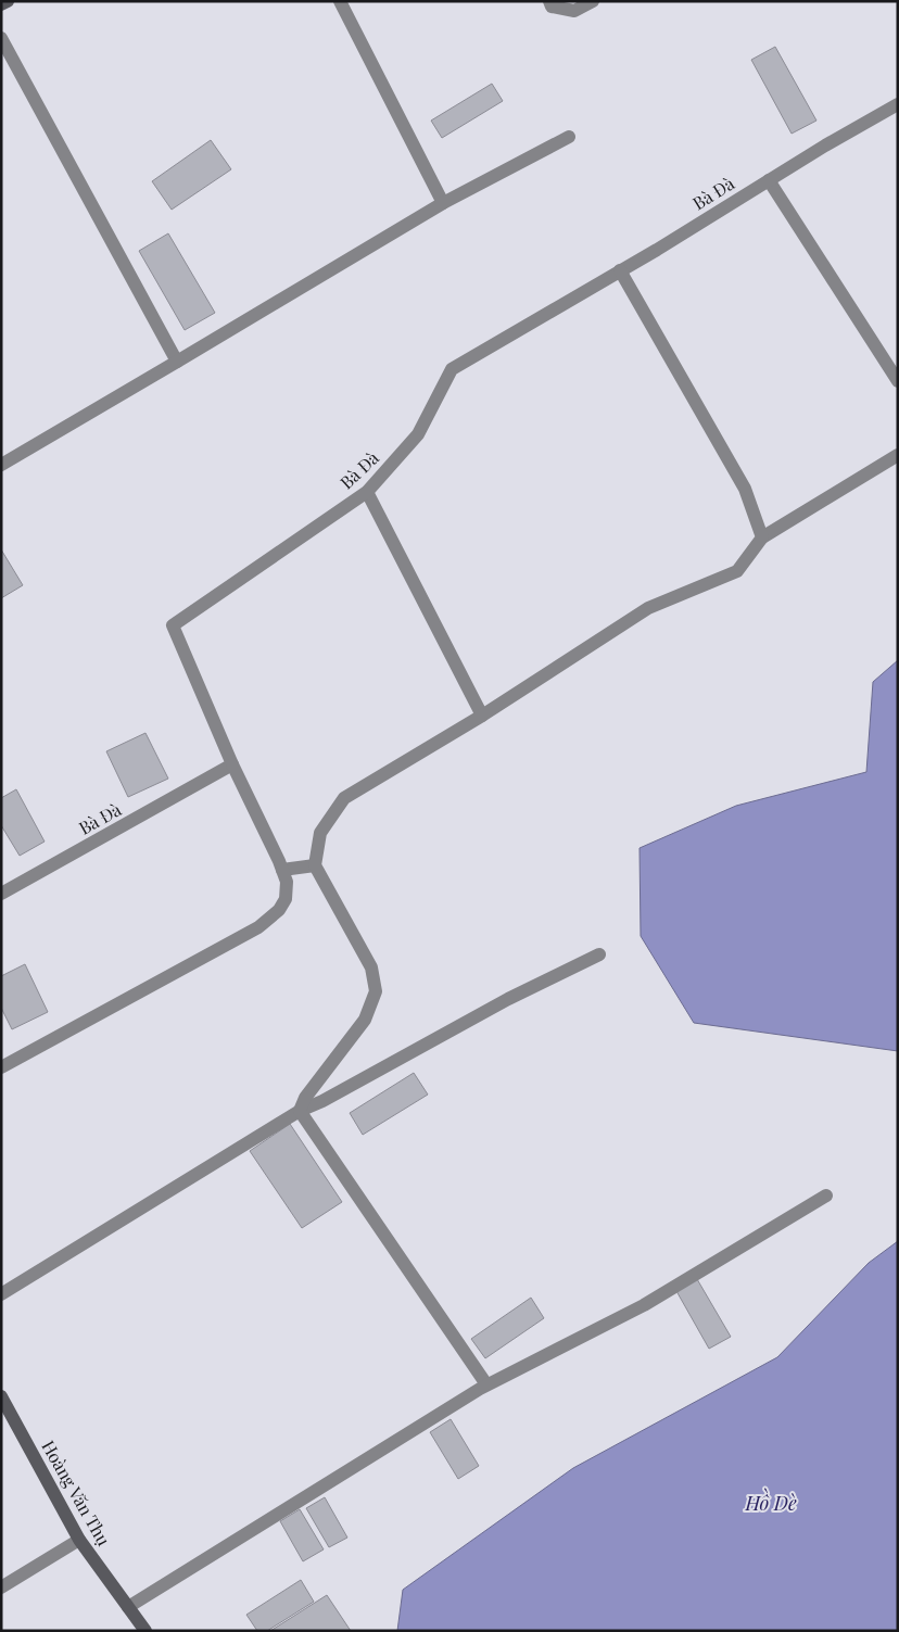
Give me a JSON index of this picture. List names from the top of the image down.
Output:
{
  "streets": {
    "main road": ["Hoàng Văn Thụ"],
    "street": ["Bà Đà"]
  },
  "water": ["Hồ Dè"]
}
